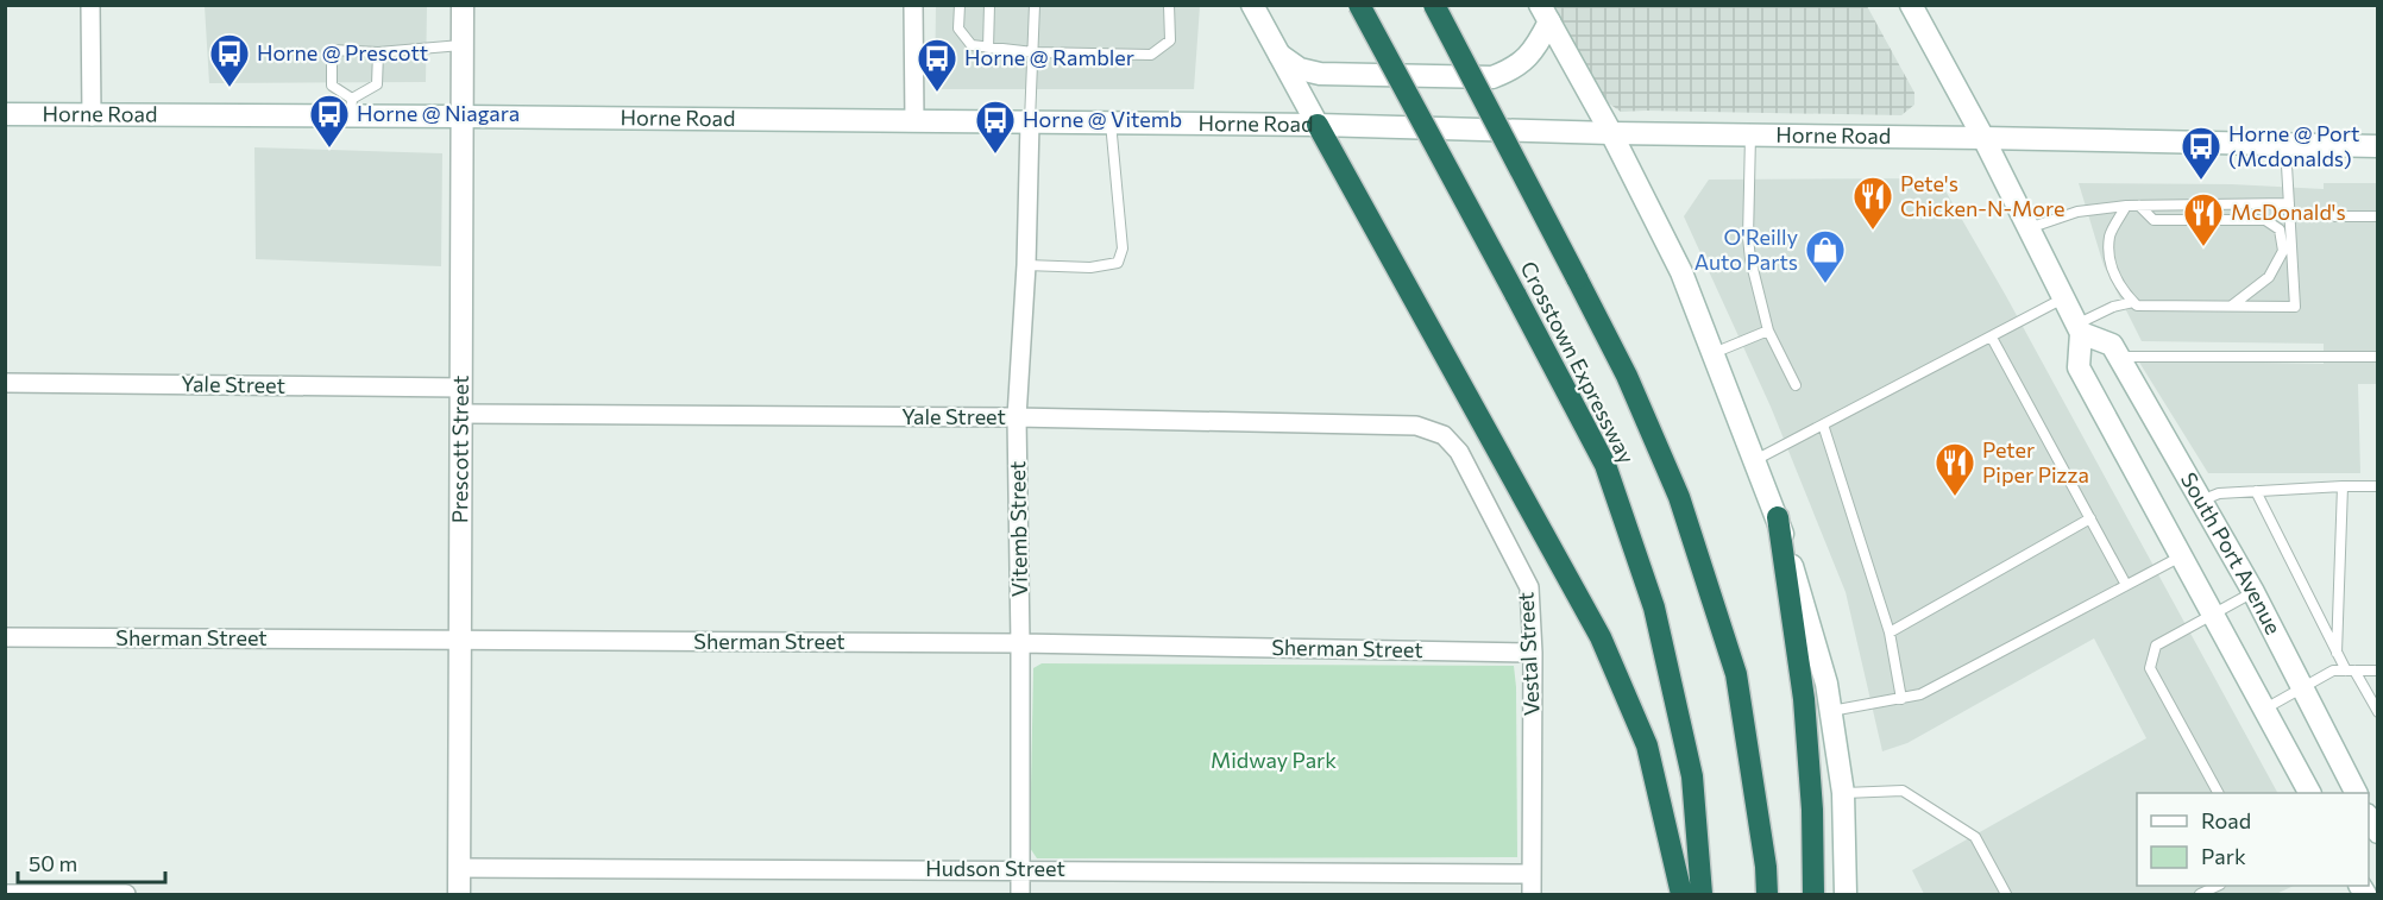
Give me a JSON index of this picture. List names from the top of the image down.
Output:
{
  "streets": {
    "highway": ["Crosstown Expressway"],
    "main road": ["Horne Road", "Prescott Street", "South Port Avenue"],
    "street": [
      "Yale Street",
      "Vitemb Street",
      "Sherman Street",
      "Vestal Street",
      "Hudson Street"
    ]
  },
  "crossings": [
    ["Horne Road", "Prescott Street"],
    ["Horne Road", "Vitemb Street"],
    ["Horne Road", "South Port Avenue"],
    ["Yale Street", "Prescott Street"],
    ["Yale Street", "Vitemb Street"],
    ["Yale Street", "Vestal Street"],
    ["Prescott Street", "Sherman Street"],
    ["Prescott Street", "Hudson Street"],
    ["Vitemb Street", "Sherman Street"],
    ["Vitemb Street", "Hudson Street"],
    ["Sherman Street", "Vestal Street"],
    ["Vestal Street", "Hudson Street"]
  ],
  "parks": ["Midway Park"],
  "places": {
    "bus stop": [
      "Horne @ Prescott",
      "Horne @ Rambler",
      "Horne @ Niagara",
      "Horne @ Vitemb",
      "Horne @ Port (Mcdonalds)"
    ],
    "restaurant": ["Pete's Chicken-N-More", "McDonald's", "Peter Piper Pizza"],
    "shop": ["O'Reilly Auto Parts"]
  },
  "legend": ["Road", "Park"],
  "scale_bar": "50 m"
}
